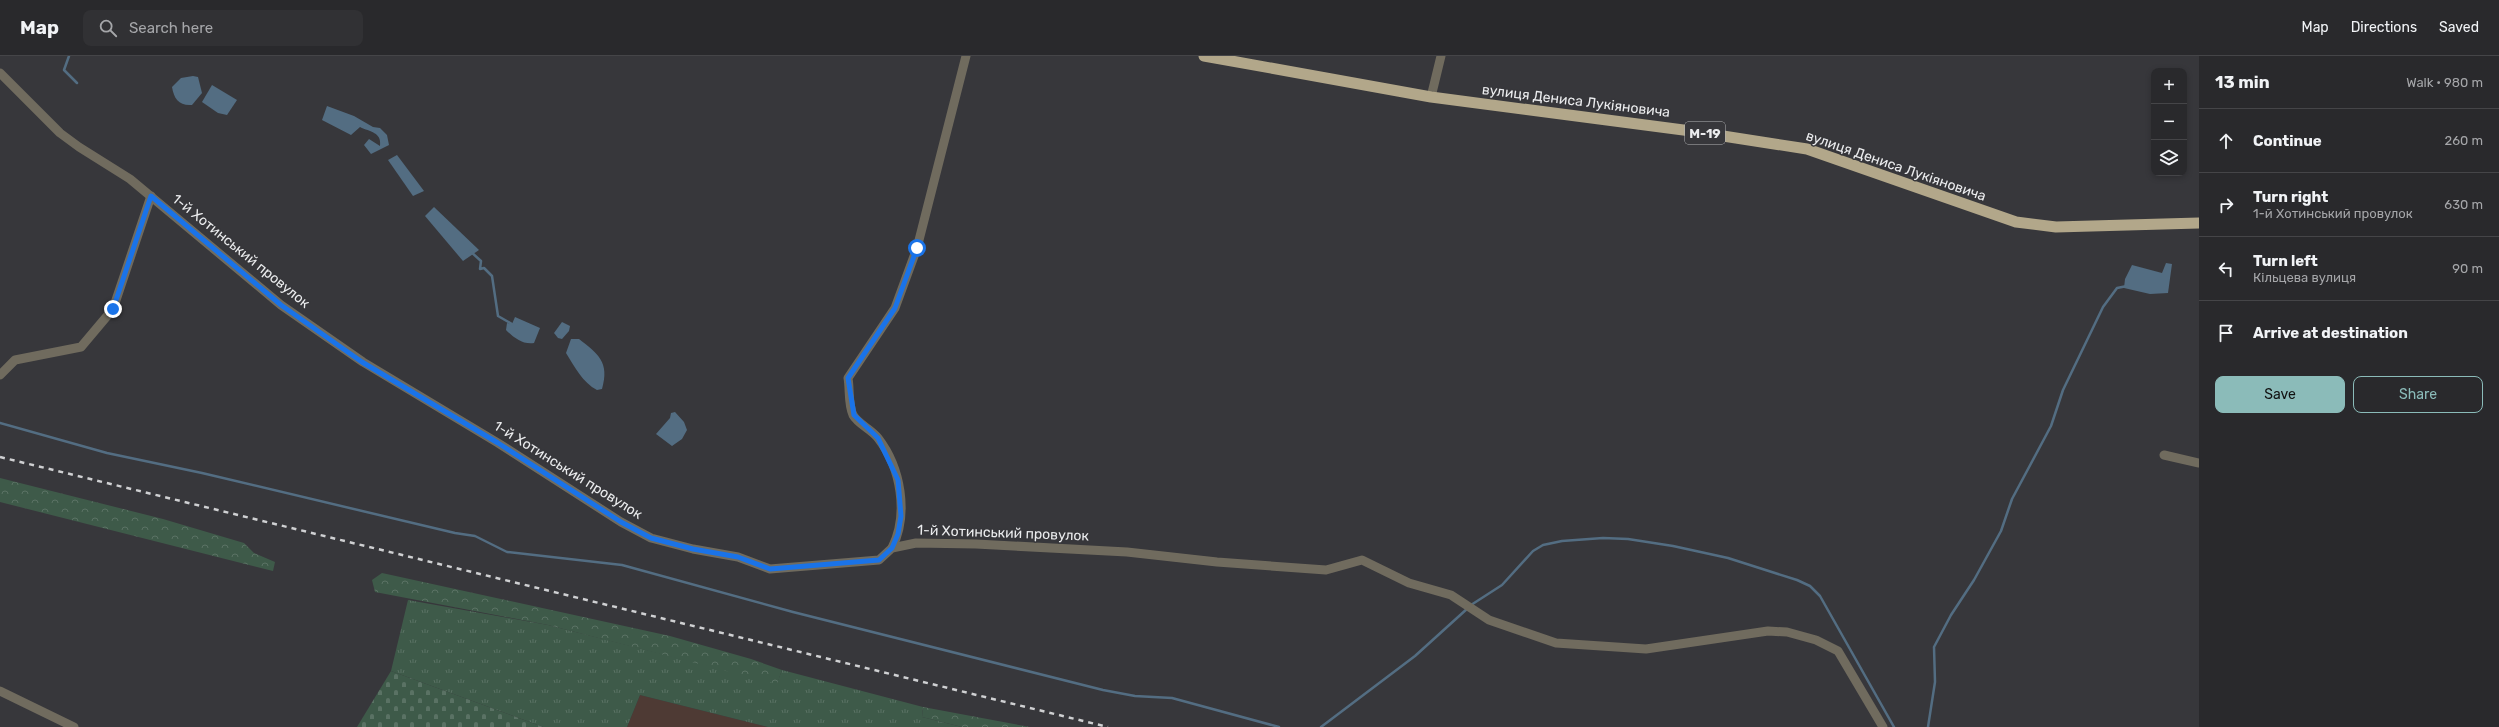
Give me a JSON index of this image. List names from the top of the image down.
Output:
{
  "streets": {
    "highway": ["вулиця Дениса Лукіяновича", "М-19"],
    "street": ["1-й Хотинський провулок"]
  },
  "page": {
    "header": "Map",
    "search": "Search here",
    "nav": ["Map", "Directions", "Saved"],
    "heading": ["13 min", "Walk · 980 m"],
    "map_buttons": ["+", "−"],
    "list": [
      ["Continue", "260 m"],
      ["Turn right", "1-й Хотинський провулок", "630 m"],
      ["Turn left", "Кільцева вулиця", "90 m"],
      "Arrive at destination"
    ],
    "buttons": ["Save", "Share"]
  }
}
